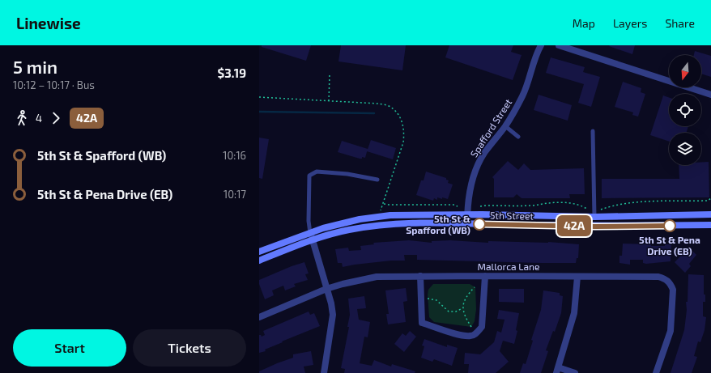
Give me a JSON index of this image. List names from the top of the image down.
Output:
{
  "streets": {
    "main road": ["5th Street"],
    "street": ["Spafford Street", "Mallorca Lane"]
  },
  "crossings": [
    ["Spafford Street", "5th Street"]
  ],
  "places": ["5th St & Spafford (WB)", "5th St & Pena Drive (EB)"],
  "lines": ["bus line 42A"],
  "north": "bottom",
  "page": {
    "header": "Linewise",
    "nav": ["Map", "Layers", "Share"],
    "heading": ["5 min", "10:12 – 10:17 · Bus", "$3.19"],
    "on_map": "42A",
    "legs": ["4", "42A"],
    "list": [
      {
        "name": "5th St & Spafford (WB)",
        "value": "10:16"
      },
      {
        "name": "5th St & Pena Drive (EB)",
        "value": "10:17"
      }
    ],
    "buttons": ["Start", "Tickets"]
  }
}
